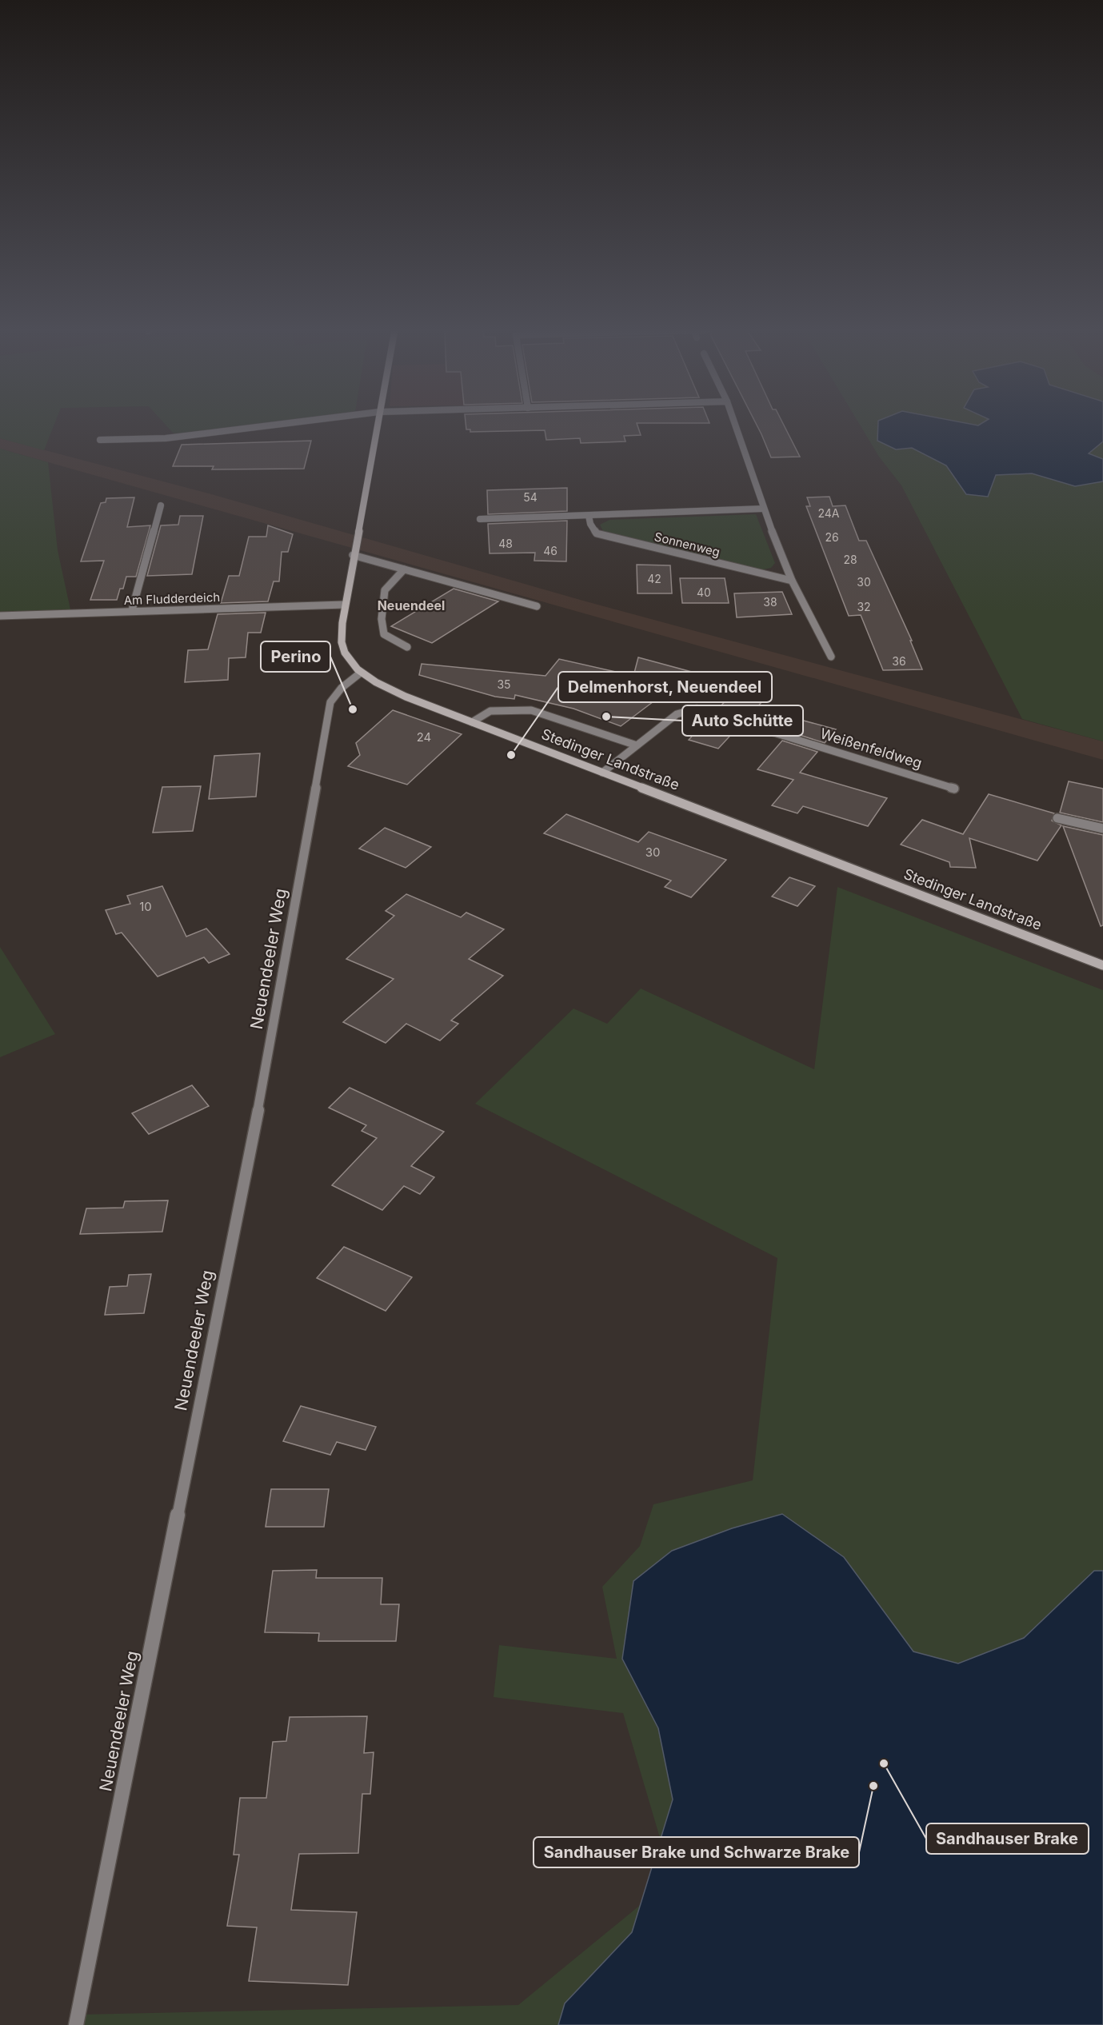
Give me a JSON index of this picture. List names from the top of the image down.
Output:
{
  "streets": {
    "main road": ["Stedinger Landstraße"],
    "street": [
      "Sonnenweg",
      "Am Fludderdeich",
      "Weißenfeldweg",
      "Neuendeeler Weg"
    ]
  },
  "crossings": [
    ["Am Fludderdeich", "Stedinger Landstraße"],
    ["Weißenfeldweg", "Stedinger Landstraße"],
    ["Stedinger Landstraße", "Neuendeeler Weg"]
  ],
  "districts": ["Neuendeel"],
  "places": [
    "Perino",
    "Auto Schütte",
    "Delmenhorst, Neuendeel",
    "Sandhauser Brake",
    "Sandhauser Brake und Schwarze Brake"
  ],
  "house_numbers": [
    "54",
    "24A",
    "26",
    "48",
    "46",
    "28",
    "42",
    "30",
    "40",
    "38",
    "32",
    "36",
    "35",
    "24",
    "30",
    "10"
  ]
}
